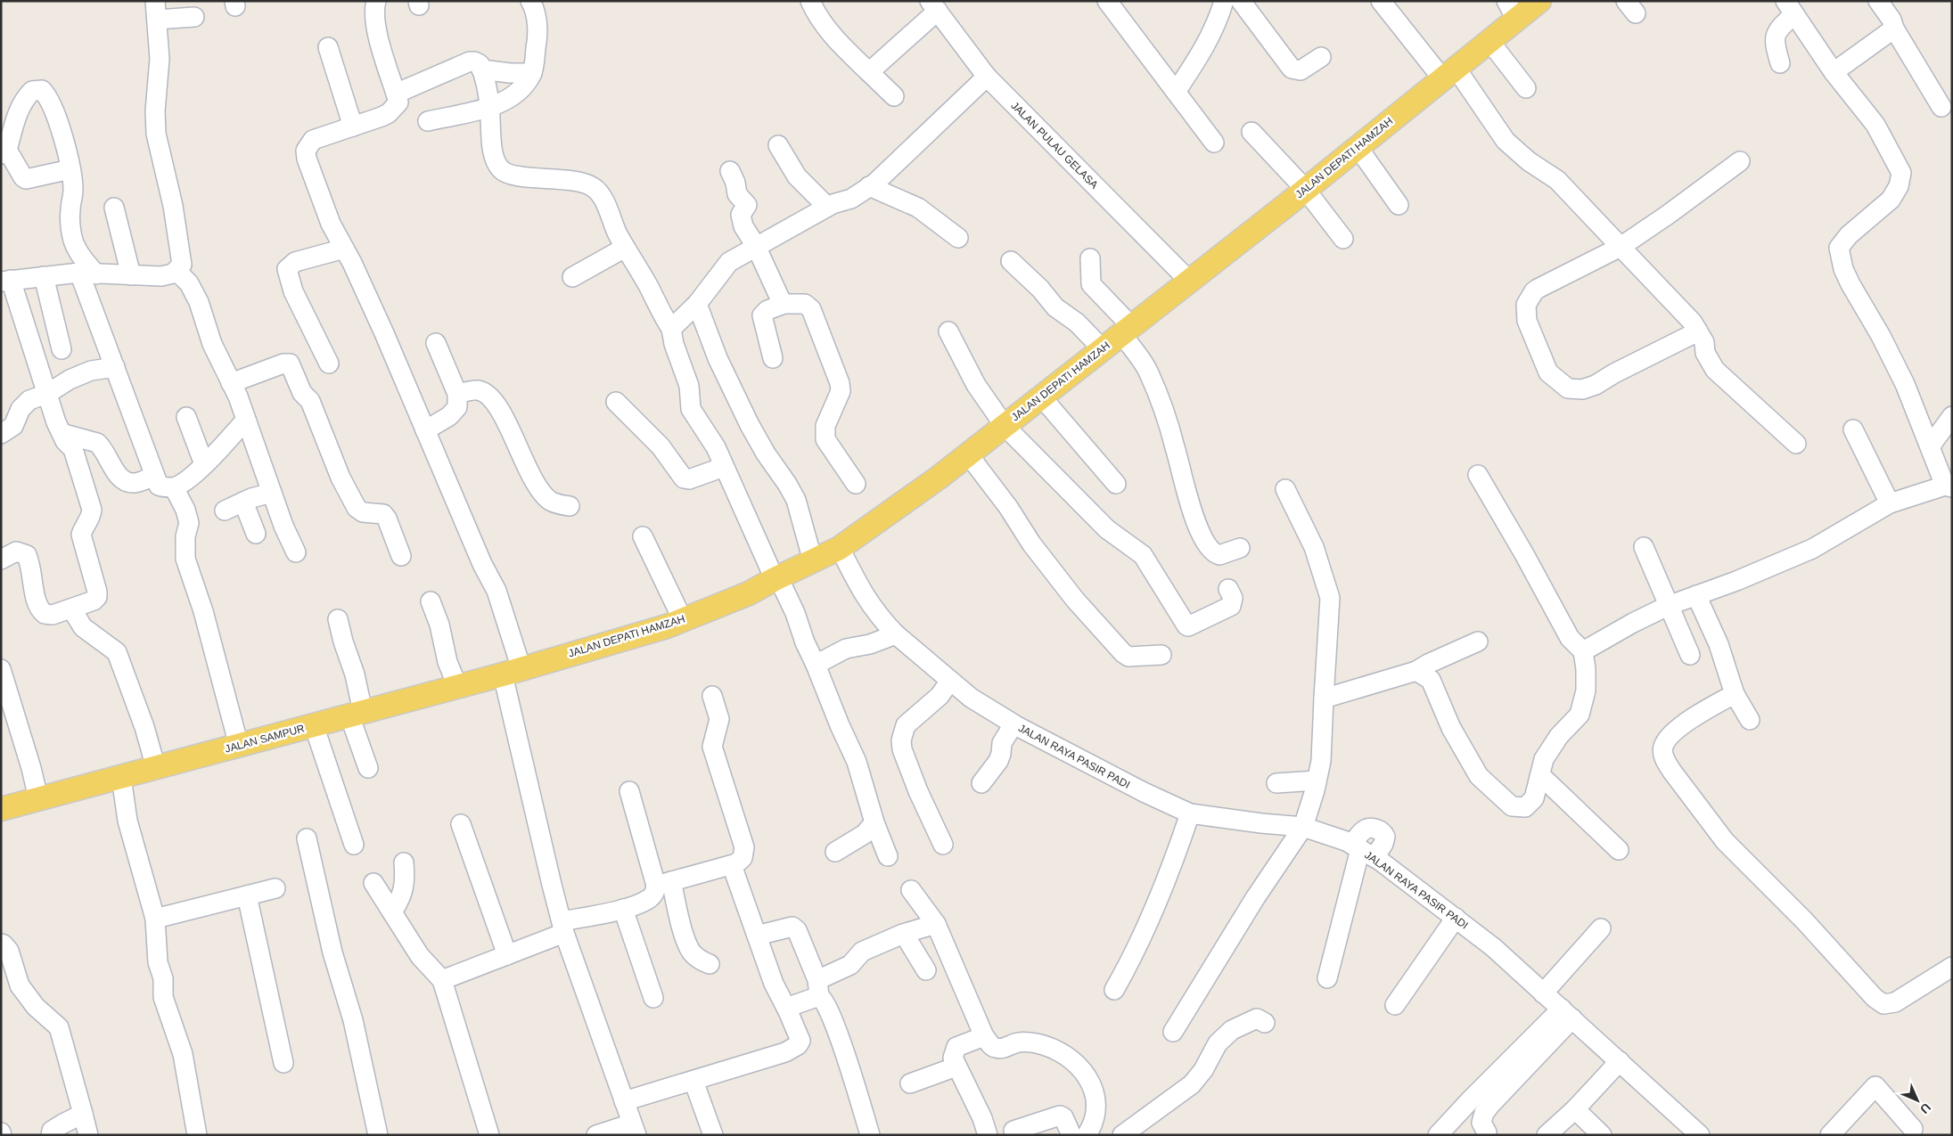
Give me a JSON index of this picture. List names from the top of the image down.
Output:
{
  "streets": {
    "main road": ["JALAN DEPATI HAMZAH", "JALAN SAMPUR"],
    "street": ["JALAN PULAU GELASA", "JALAN RAYA PASIR PADI"]
  },
  "crossings": [
    ["JALAN PULAU GELASA", "JALAN DEPATI HAMZAH"],
    ["JALAN DEPATI HAMZAH", "JALAN SAMPUR"],
    ["JALAN DEPATI HAMZAH", "JALAN RAYA PASIR PADI"]
  ],
  "north": "bottom right"
}
